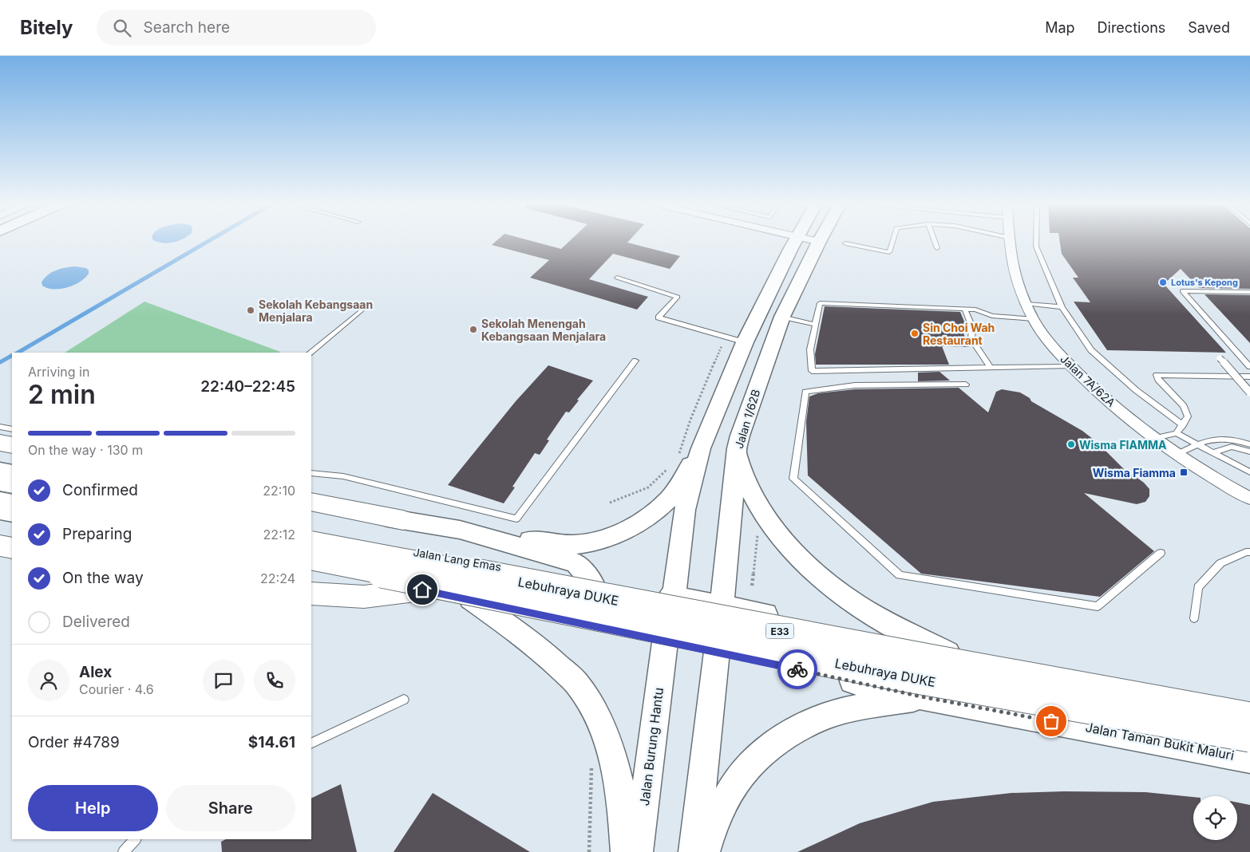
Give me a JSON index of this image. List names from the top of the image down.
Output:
{
  "streets": {
    "highway": ["Lebuhraya DUKE", "E33"],
    "main road": [
      "Jalan 1/62B",
      "Jalan Lang Emas",
      "Jalan Taman Bukit Maluri",
      "Jalan Burung Hantu"
    ],
    "street": ["Jalan 7A/62A"]
  },
  "crossings": [
    ["Jalan 1/62B", "Jalan Lang Emas"],
    ["Jalan 1/62B", "Jalan Taman Bukit Maluri"]
  ],
  "places": {
    "other": [
      "Lotus's Kepong",
      "Sekolah Kebangsaan Menjalara",
      "Sekolah Menengah Kebangsaan Menjalara",
      "Sin Choi Wah Restaurant",
      "Wisma FIAMMA"
    ],
    "transit": ["Wisma Fiamma"]
  },
  "page": {
    "header": "Bitely",
    "search": "Search here",
    "nav": ["Map", "Directions", "Saved"],
    "heading": ["2 min", "Arriving in", "22:40–22:45"],
    "panel": [
      "Alex",
      "Courier · 4.6",
      "Order #4789",
      "$14.61"
    ],
    "bar": "On the way · 130 m",
    "list": [
      ["Confirmed", "22:10"],
      ["Preparing", "22:12"],
      ["On the way", "22:24"],
      "Delivered"
    ],
    "buttons": ["Help", "Share"]
  }
}
